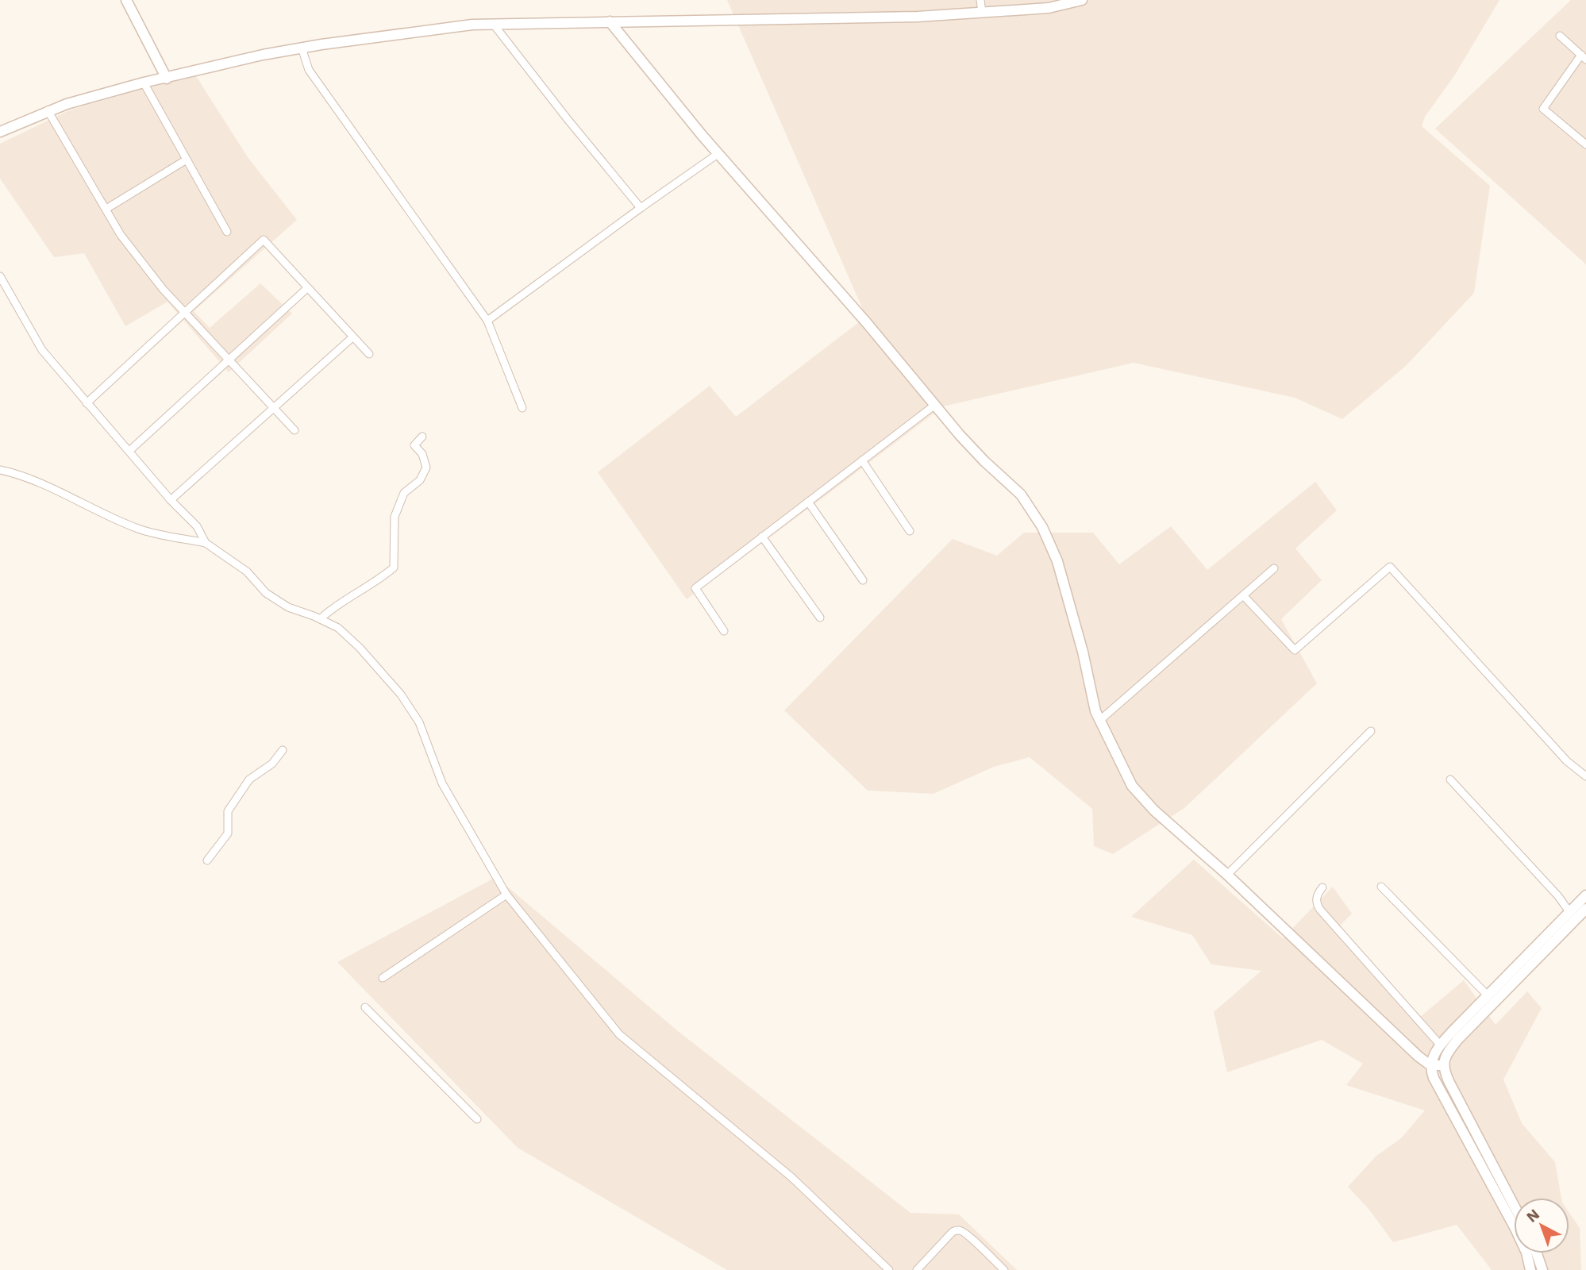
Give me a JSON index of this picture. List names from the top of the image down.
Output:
{
  "north": "top left"
}
